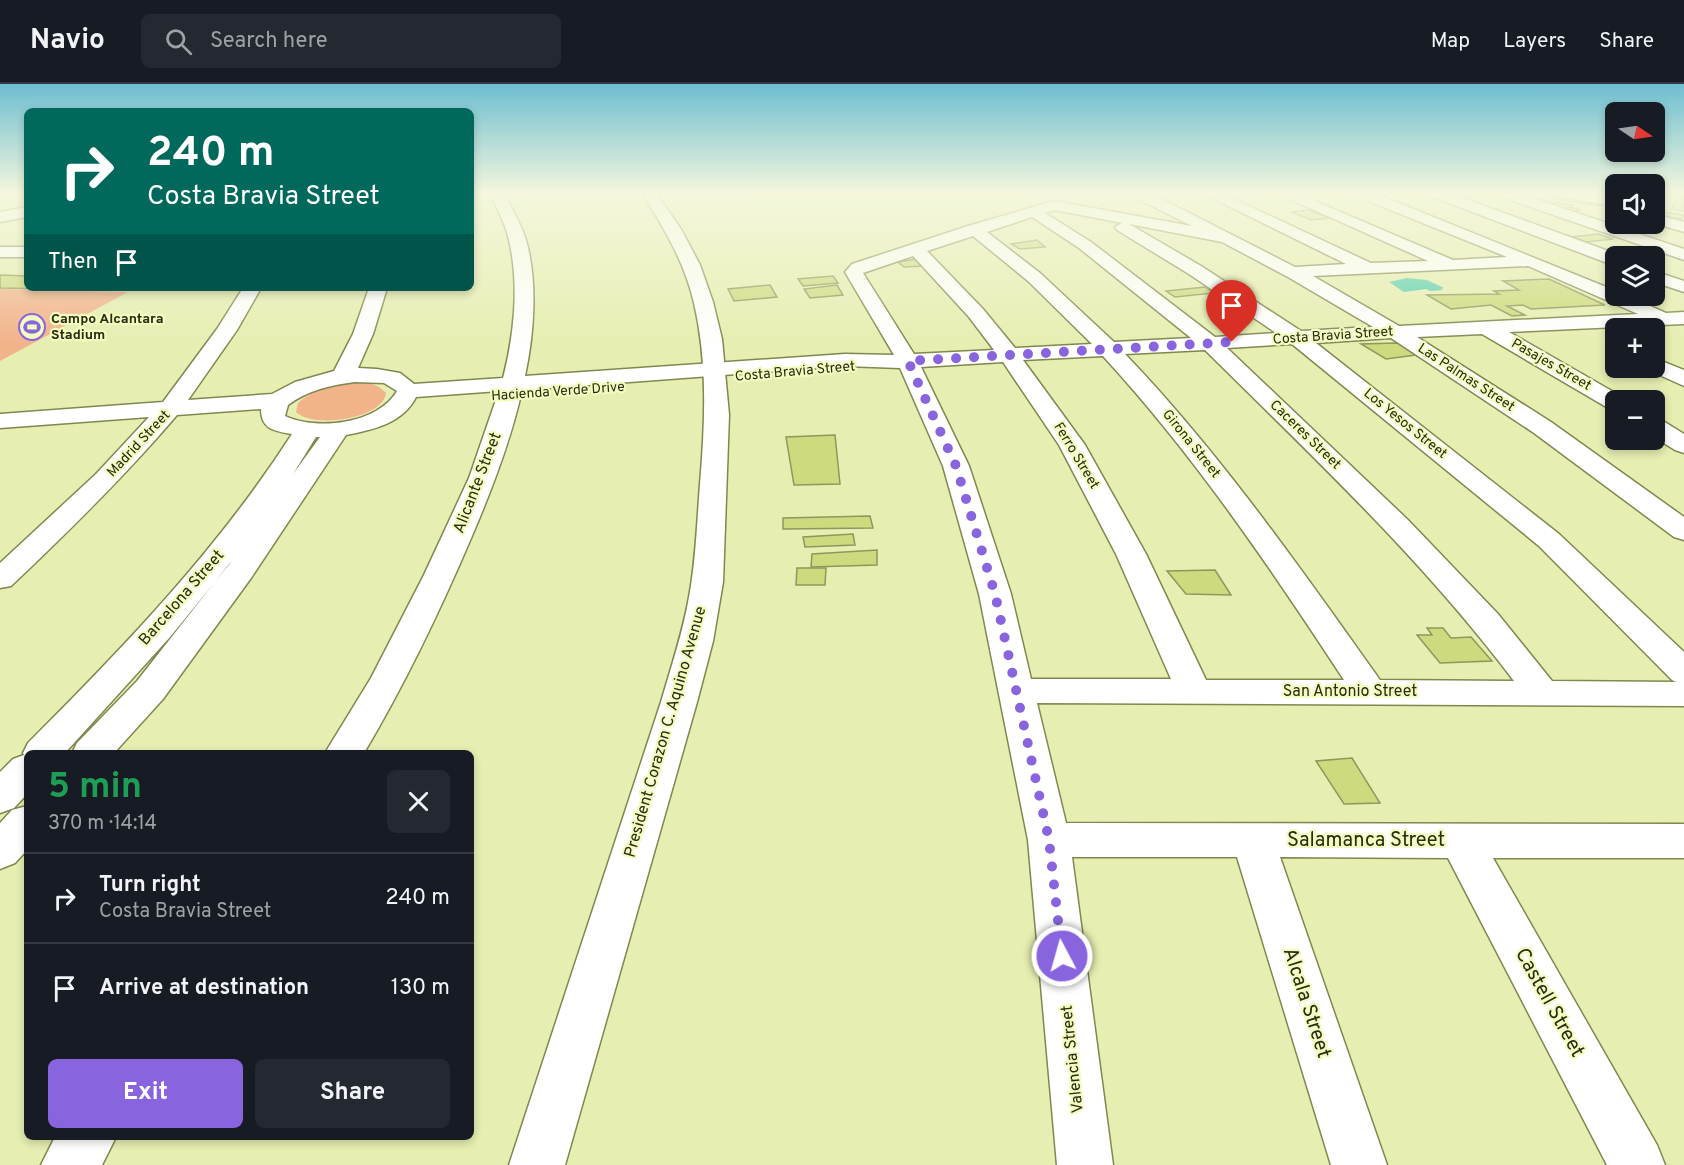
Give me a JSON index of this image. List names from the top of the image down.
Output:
{
  "streets": {
    "street": [
      "Costa Bravia Street",
      "Pasajes Street",
      "Las Palmas Street",
      "Hacienda Verde Drive",
      "Los Yesos Street",
      "Caceres Street",
      "Madrid Street",
      "Girona Street",
      "Ferro Street",
      "Alicante Street",
      "Barcelona Street",
      "San Antonio Street",
      "President Corazon C. Aquino Avenue",
      "Salamanca Street",
      "Alcala Street",
      "Castell Street",
      "Valencia Street"
    ]
  },
  "crossings": [
    ["Costa Bravia Street", "Pasajes Street"],
    ["Costa Bravia Street", "Las Palmas Street"],
    ["Costa Bravia Street", "Hacienda Verde Drive"],
    ["Costa Bravia Street", "Los Yesos Street"],
    ["Costa Bravia Street", "Caceres Street"],
    ["Costa Bravia Street", "Girona Street"],
    ["Costa Bravia Street", "Ferro Street"],
    ["Costa Bravia Street", "President Corazon C. Aquino Avenue"],
    ["Costa Bravia Street", "Valencia Street"],
    ["Hacienda Verde Drive", "Alicante Street"],
    ["Hacienda Verde Drive", "President Corazon C. Aquino Avenue"],
    ["Caceres Street", "San Antonio Street"],
    ["Girona Street", "San Antonio Street"],
    ["Ferro Street", "San Antonio Street"],
    ["Ferro Street", "Valencia Street"],
    ["San Antonio Street", "Valencia Street"],
    ["Salamanca Street", "Alcala Street"],
    ["Salamanca Street", "Castell Street"],
    ["Salamanca Street", "Valencia Street"]
  ],
  "places": {
    "sports": ["Campo Alcantara Stadium"]
  },
  "north": "right",
  "page": {
    "header": "Navio",
    "search": "Search here",
    "nav": ["Map", "Layers", "Share"],
    "map_buttons": ["+", "−"],
    "turn": ["240 m", "Costa Bravia Street"],
    "then": "Then",
    "heading": ["5 min", "370 m · 14:14"],
    "list": [
      {
        "name": "Turn right",
        "note": "Costa Bravia Street",
        "value": "240 m"
      },
      {
        "name": "Arrive at destination",
        "value": "130 m"
      }
    ],
    "buttons": ["Exit", "Share"]
  }
}
